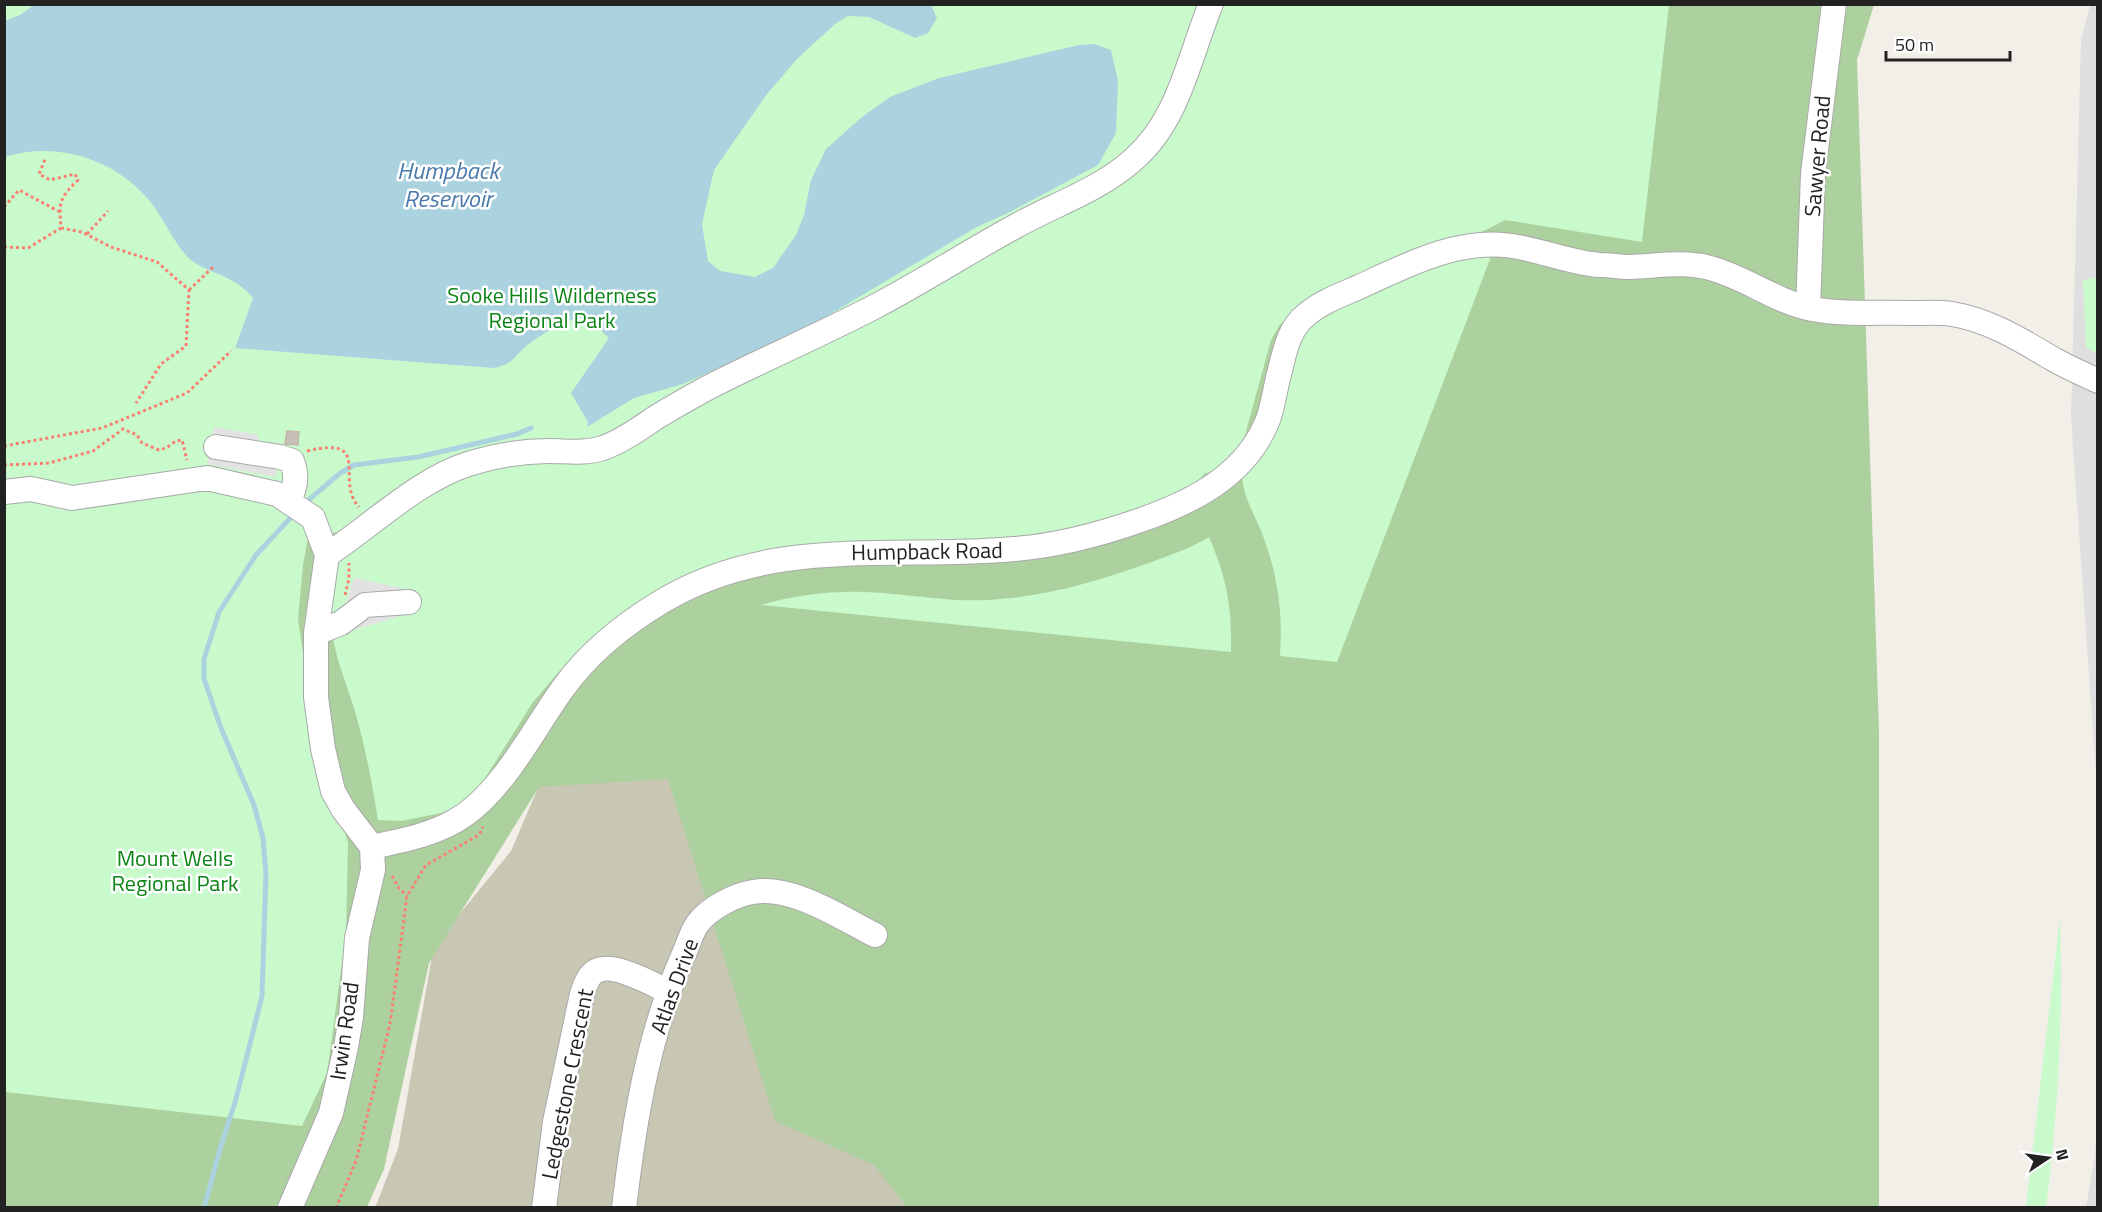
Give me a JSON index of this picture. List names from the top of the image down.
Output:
{
  "streets": {
    "street": [
      "Sawyer Road",
      "Humpback Road",
      "Atlas Drive",
      "Irwin Road",
      "Ledgestone Crescent"
    ]
  },
  "crossings": [
    ["Sawyer Road", "Humpback Road"],
    ["Humpback Road", "Irwin Road"],
    ["Atlas Drive", "Ledgestone Crescent"]
  ],
  "water": ["Humpback Reservoir"],
  "parks": ["Sooke Hills Wilderness Regional Park", "Mount Wells Regional Park"],
  "scale_bar": "50 m",
  "north": "right"
}
